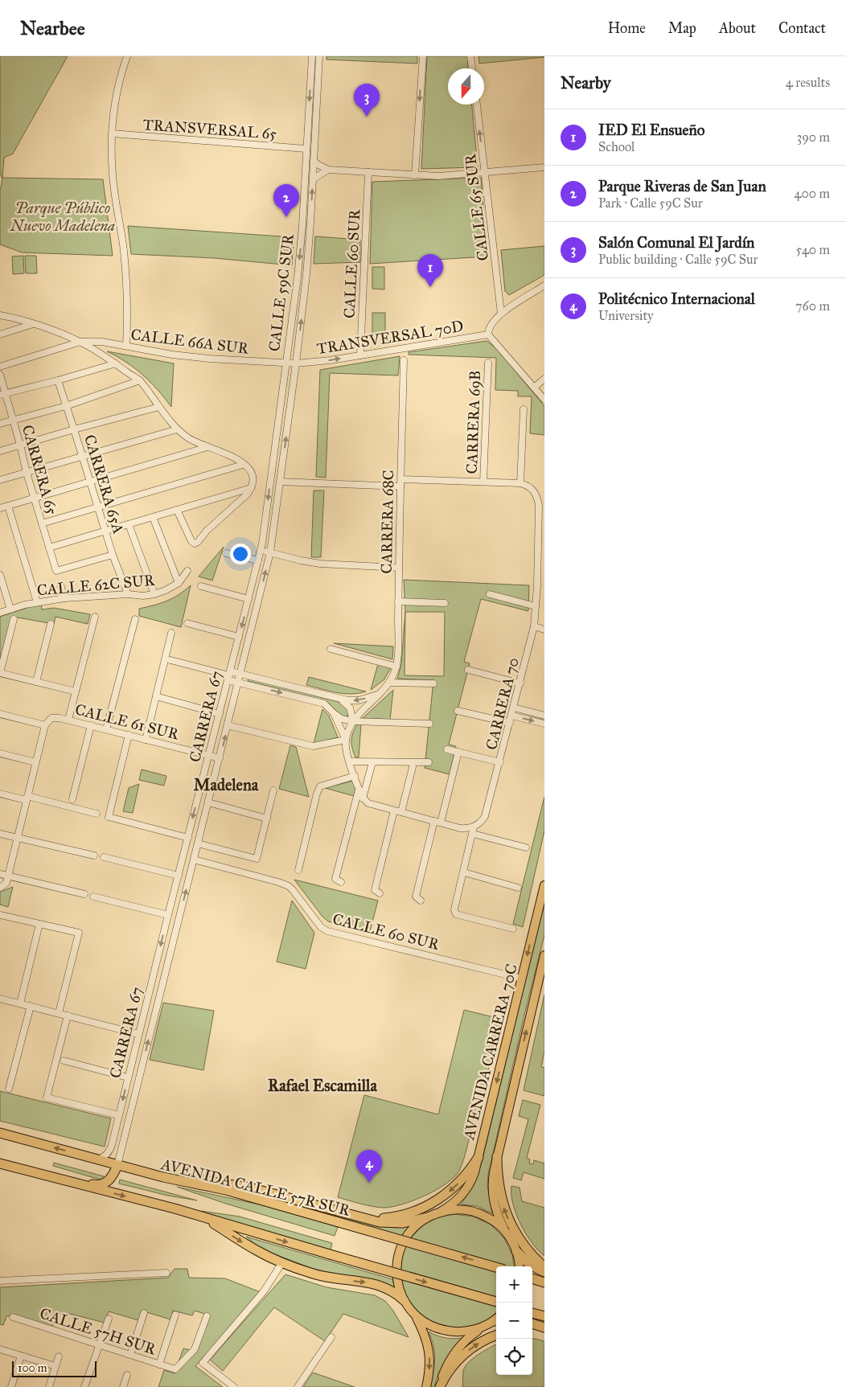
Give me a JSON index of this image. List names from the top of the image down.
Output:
{
  "streets": {
    "highway": ["AVENIDA CALLE 57R SUR"],
    "main road": ["AVENIDA CARRERA 70C"],
    "street": [
      "TRANSVERSAL 65",
      "CALLE 65 SUR",
      "CALLE 60 SUR",
      "CALLE 59C SUR",
      "TRANSVERSAL 70D",
      "CALLE 66A SUR",
      "CARRERA 69B",
      "CARRERA 65",
      "CARRERA 65A",
      "CARRERA 68C",
      "CALLE 62C SUR",
      "CARRERA 70",
      "CARRERA 67",
      "CALLE 61 SUR",
      "CALLE 57H SUR"
    ]
  },
  "crossings": [
    ["TRANSVERSAL 65", "CALLE 59C SUR"],
    ["CALLE 60 SUR", "TRANSVERSAL 70D"],
    ["CALLE 60 SUR", "CARRERA 67"],
    ["CALLE 60 SUR", "AVENIDA CARRERA 70C"],
    ["CALLE 59C SUR", "TRANSVERSAL 70D"],
    ["CALLE 59C SUR", "CALLE 66A SUR"],
    ["CALLE 59C SUR", "CARRERA 67"],
    ["TRANSVERSAL 70D", "CALLE 66A SUR"],
    ["TRANSVERSAL 70D", "CARRERA 67"],
    ["CALLE 66A SUR", "CARRERA 67"],
    ["CARRERA 65", "CARRERA 65A"],
    ["CARRERA 65A", "CALLE 62C SUR"],
    ["CARRERA 67", "CALLE 61 SUR"],
    ["CARRERA 67", "AVENIDA CALLE 57R SUR"]
  ],
  "districts": ["Madelena", "Rafael Escamilla"],
  "parks": ["Parque Público Nuevo Madelena"],
  "scale_bar": "100 m",
  "north": "bottom",
  "page": {
    "header": "Nearbee",
    "nav": [
      "Home",
      "Map",
      "About",
      "Contact"
    ],
    "heading": ["Nearby", "4 results"],
    "pins": [
      "3",
      "2",
      "1",
      "4"
    ],
    "list": [
      {
        "mark": "1",
        "name": "IED El Ensueño",
        "note": "School",
        "value": "390 m"
      },
      {
        "mark": "2",
        "name": "Parque Riveras de San Juan",
        "note": "Park · Calle 59C Sur",
        "value": "400 m"
      },
      {
        "mark": "3",
        "name": "Salón Comunal El Jardín",
        "note": "Public building · Calle 59C Sur",
        "value": "540 m"
      },
      {
        "mark": "4",
        "name": "Politécnico Internacional",
        "note": "University",
        "value": "760 m"
      }
    ],
    "map_buttons": ["+", "−"],
    "scale": "100 m"
  }
}
